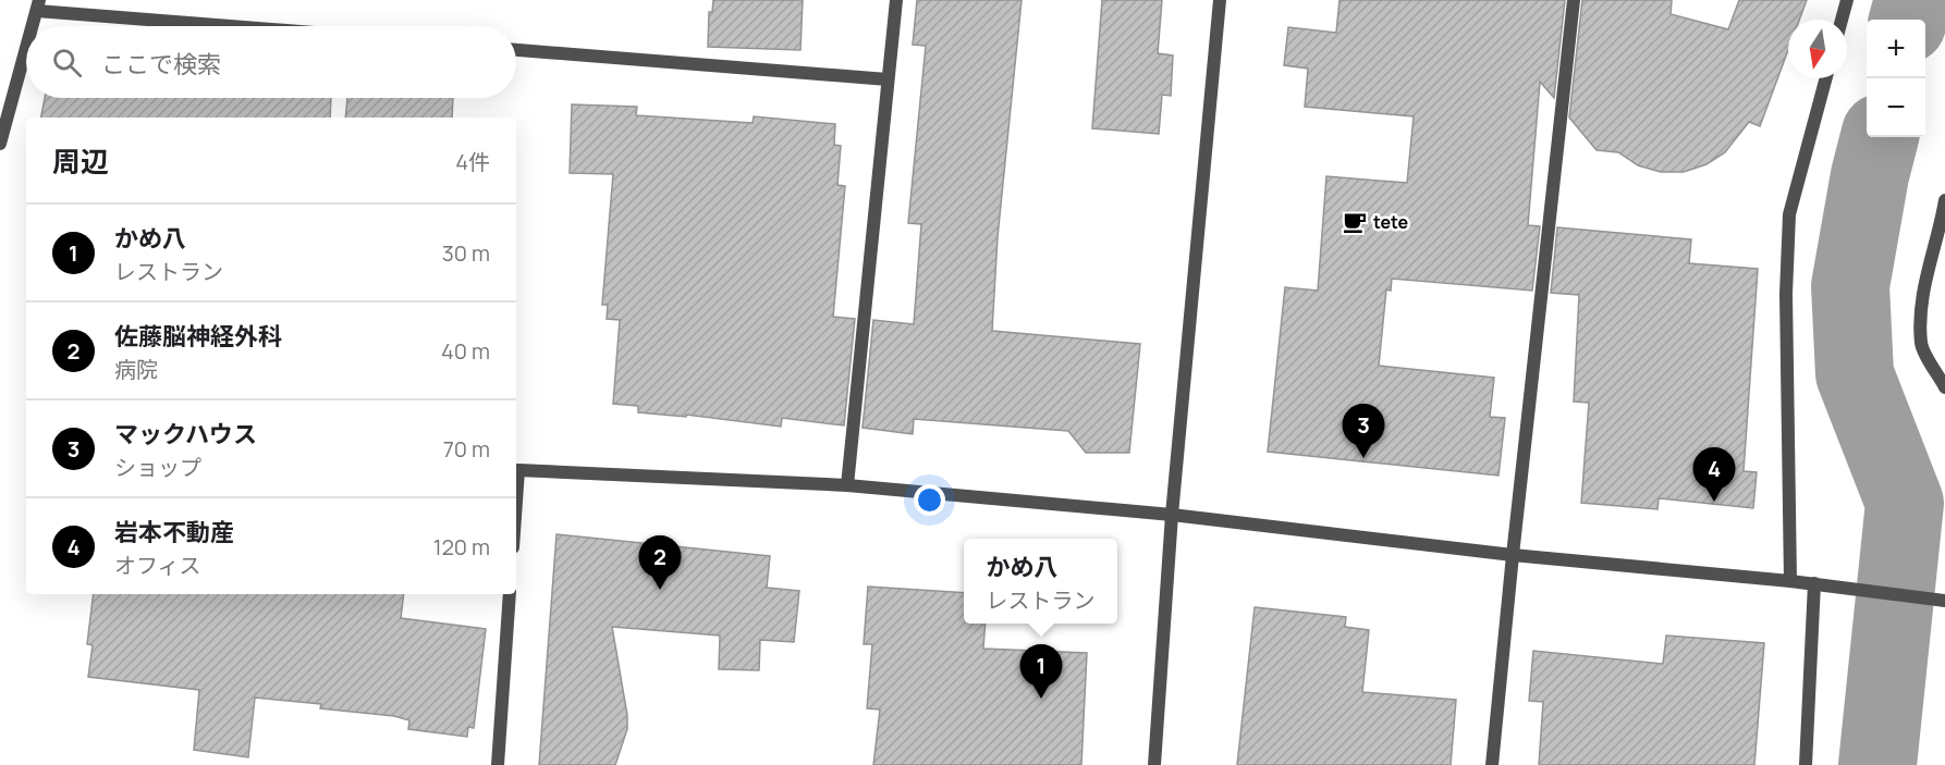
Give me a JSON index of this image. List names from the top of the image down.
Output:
{
  "places": {
    "cafe": ["tete"]
  },
  "north": "bottom",
  "page": {
    "map_buttons": ["+", "−"],
    "search": "ここで検索",
    "heading": ["周辺", "4件"],
    "list": [
      {
        "mark": "1",
        "name": "かめ八",
        "note": "レストラン",
        "value": "30 m"
      },
      {
        "mark": "2",
        "name": "佐藤脳神経外科",
        "note": "病院",
        "value": "40 m"
      },
      {
        "mark": "3",
        "name": "マックハウス",
        "note": "ショップ",
        "value": "70 m"
      },
      {
        "mark": "4",
        "name": "岩本不動産",
        "note": "オフィス",
        "value": "120 m"
      }
    ],
    "pins": [
      "3",
      "4",
      "2",
      "1"
    ],
    "popup": ["かめ八", "レストラン"]
  }
}
